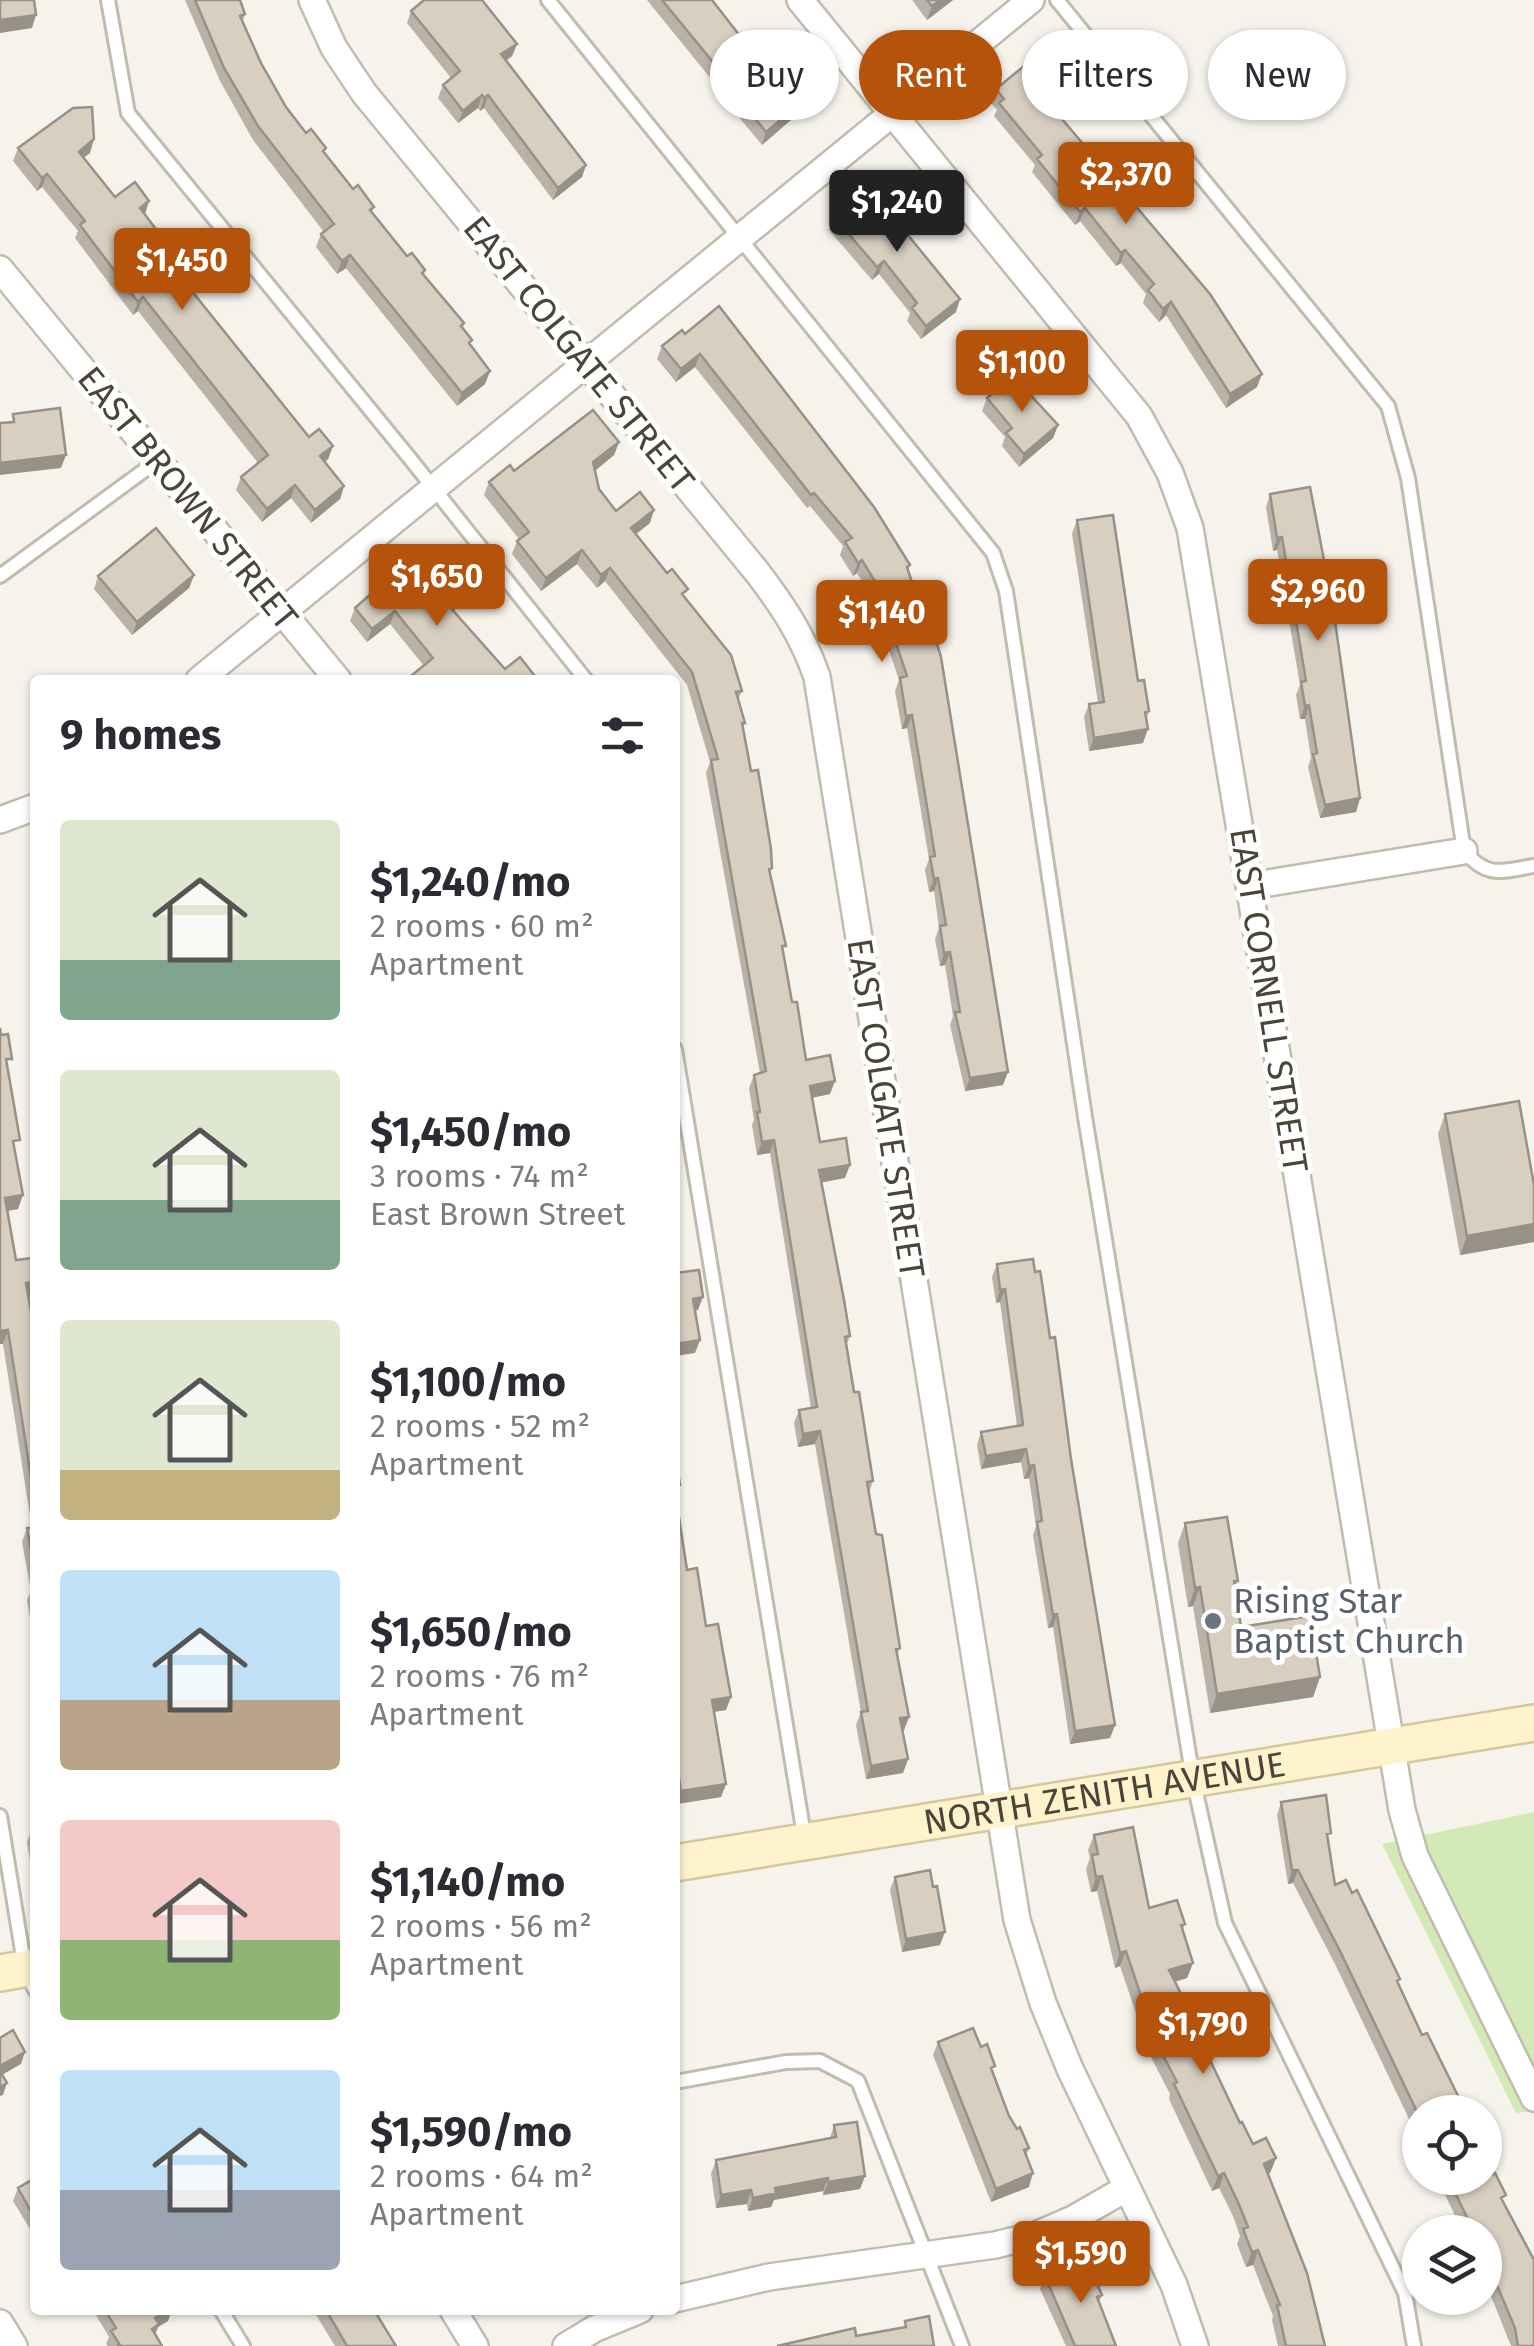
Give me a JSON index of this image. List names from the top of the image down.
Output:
{
  "streets": {
    "street": [
      "EAST COLGATE STREET",
      "EAST BROWN STREET",
      "EAST CORNELL STREET",
      "NORTH ZENITH AVENUE"
    ]
  },
  "crossings": [
    ["EAST COLGATE STREET", "NORTH ZENITH AVENUE"],
    ["EAST CORNELL STREET", "NORTH ZENITH AVENUE"]
  ],
  "places": ["Rising Star Baptist Church"],
  "page": {
    "chip": [
      "Buy",
      "Rent",
      "Filters",
      "New"
    ],
    "price": [
      "$2,370",
      "$1,240",
      "$1,450",
      "$1,100",
      "$1,650",
      "$2,960",
      "$1,140",
      "$1,790",
      "$1,590"
    ],
    "heading": "9 homes",
    "list": [
      {
        "name": "$1,240/mo",
        "note": "2 rooms · 60 m² · Apartment"
      },
      {
        "name": "$1,450/mo",
        "note": "3 rooms · 74 m² · East Brown Street"
      },
      {
        "name": "$1,100/mo",
        "note": "2 rooms · 52 m² · Apartment"
      },
      {
        "name": "$1,650/mo",
        "note": "2 rooms · 76 m² · Apartment"
      },
      {
        "name": "$1,140/mo",
        "note": "2 rooms · 56 m² · Apartment"
      },
      {
        "name": "$1,590/mo",
        "note": "2 rooms · 64 m² · Apartment"
      }
    ]
  }
}
